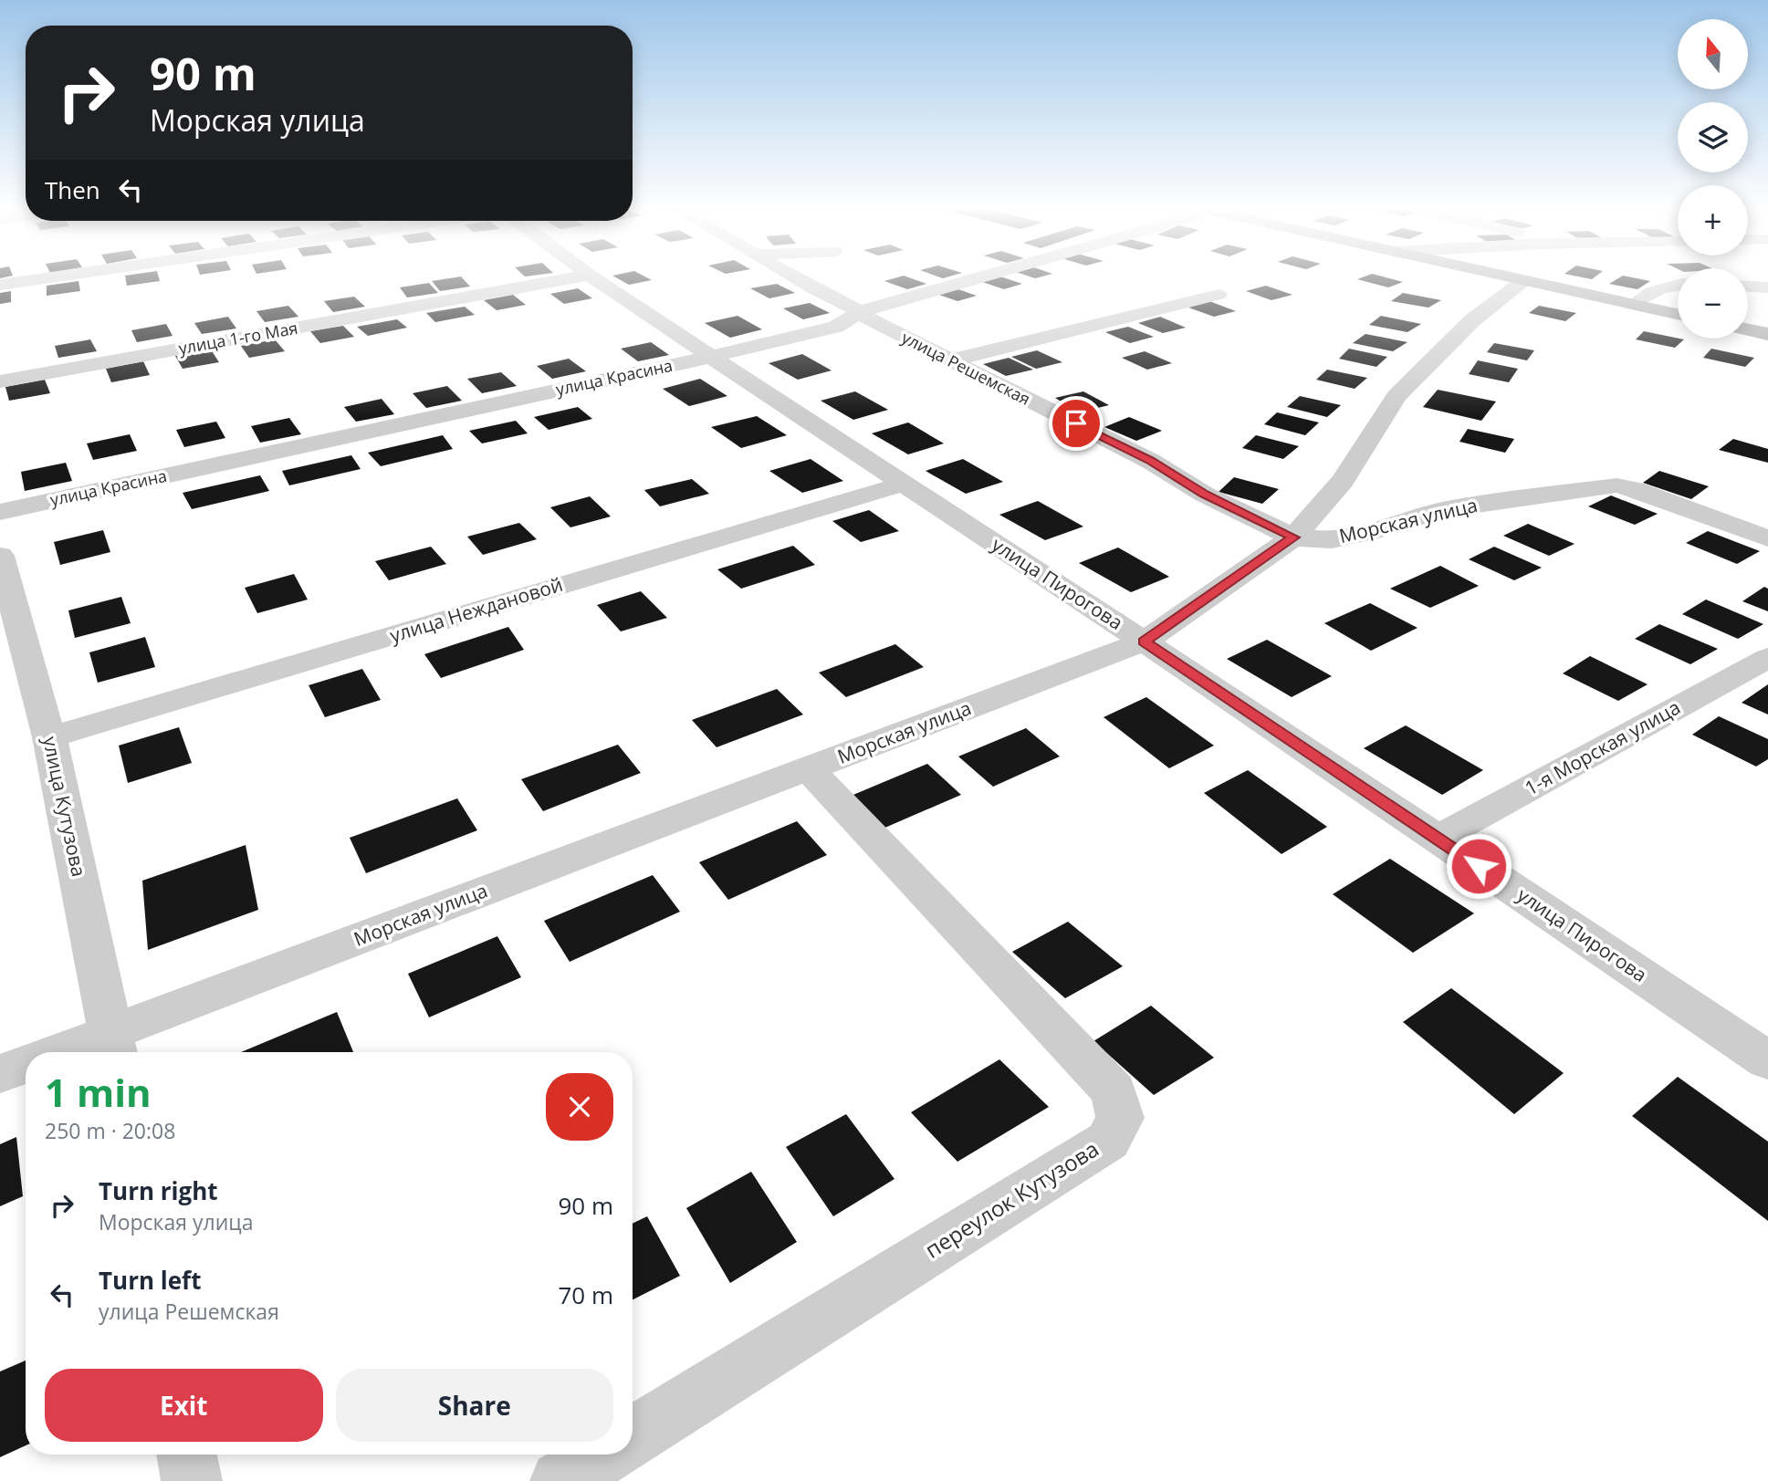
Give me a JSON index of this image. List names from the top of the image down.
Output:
{
  "streets": {
    "street": [
      "улица 1-го Мая",
      "улица Решемская",
      "улица Красина",
      "Морская улица",
      "улица Пирогова",
      "улица Неждановой",
      "1-я Морская улица",
      "улица Кутузова",
      "переулок Кутузова"
    ]
  },
  "crossings": [
    ["улица Решемская", "улица Красина"],
    ["улица Решемская", "Морская улица"],
    ["улица Красина", "улица Пирогова"],
    ["Морская улица", "улица Пирогова"],
    ["Морская улица", "улица Кутузова"],
    ["Морская улица", "переулок Кутузова"],
    ["улица Пирогова", "улица Неждановой"],
    ["улица Пирогова", "1-я Морская улица"],
    ["улица Неждановой", "улица Кутузова"]
  ],
  "north": "top",
  "page": {
    "map_buttons": ["+", "−"],
    "turn": ["90 m", "Морская улица"],
    "then": "Then",
    "heading": ["1 min", "250 m · 20:08"],
    "list": [
      {
        "name": "Turn right",
        "note": "Морская улица",
        "value": "90 m"
      },
      {
        "name": "Turn left",
        "note": "улица Решемская",
        "value": "70 m"
      }
    ],
    "buttons": ["Exit", "Share"]
  }
}
